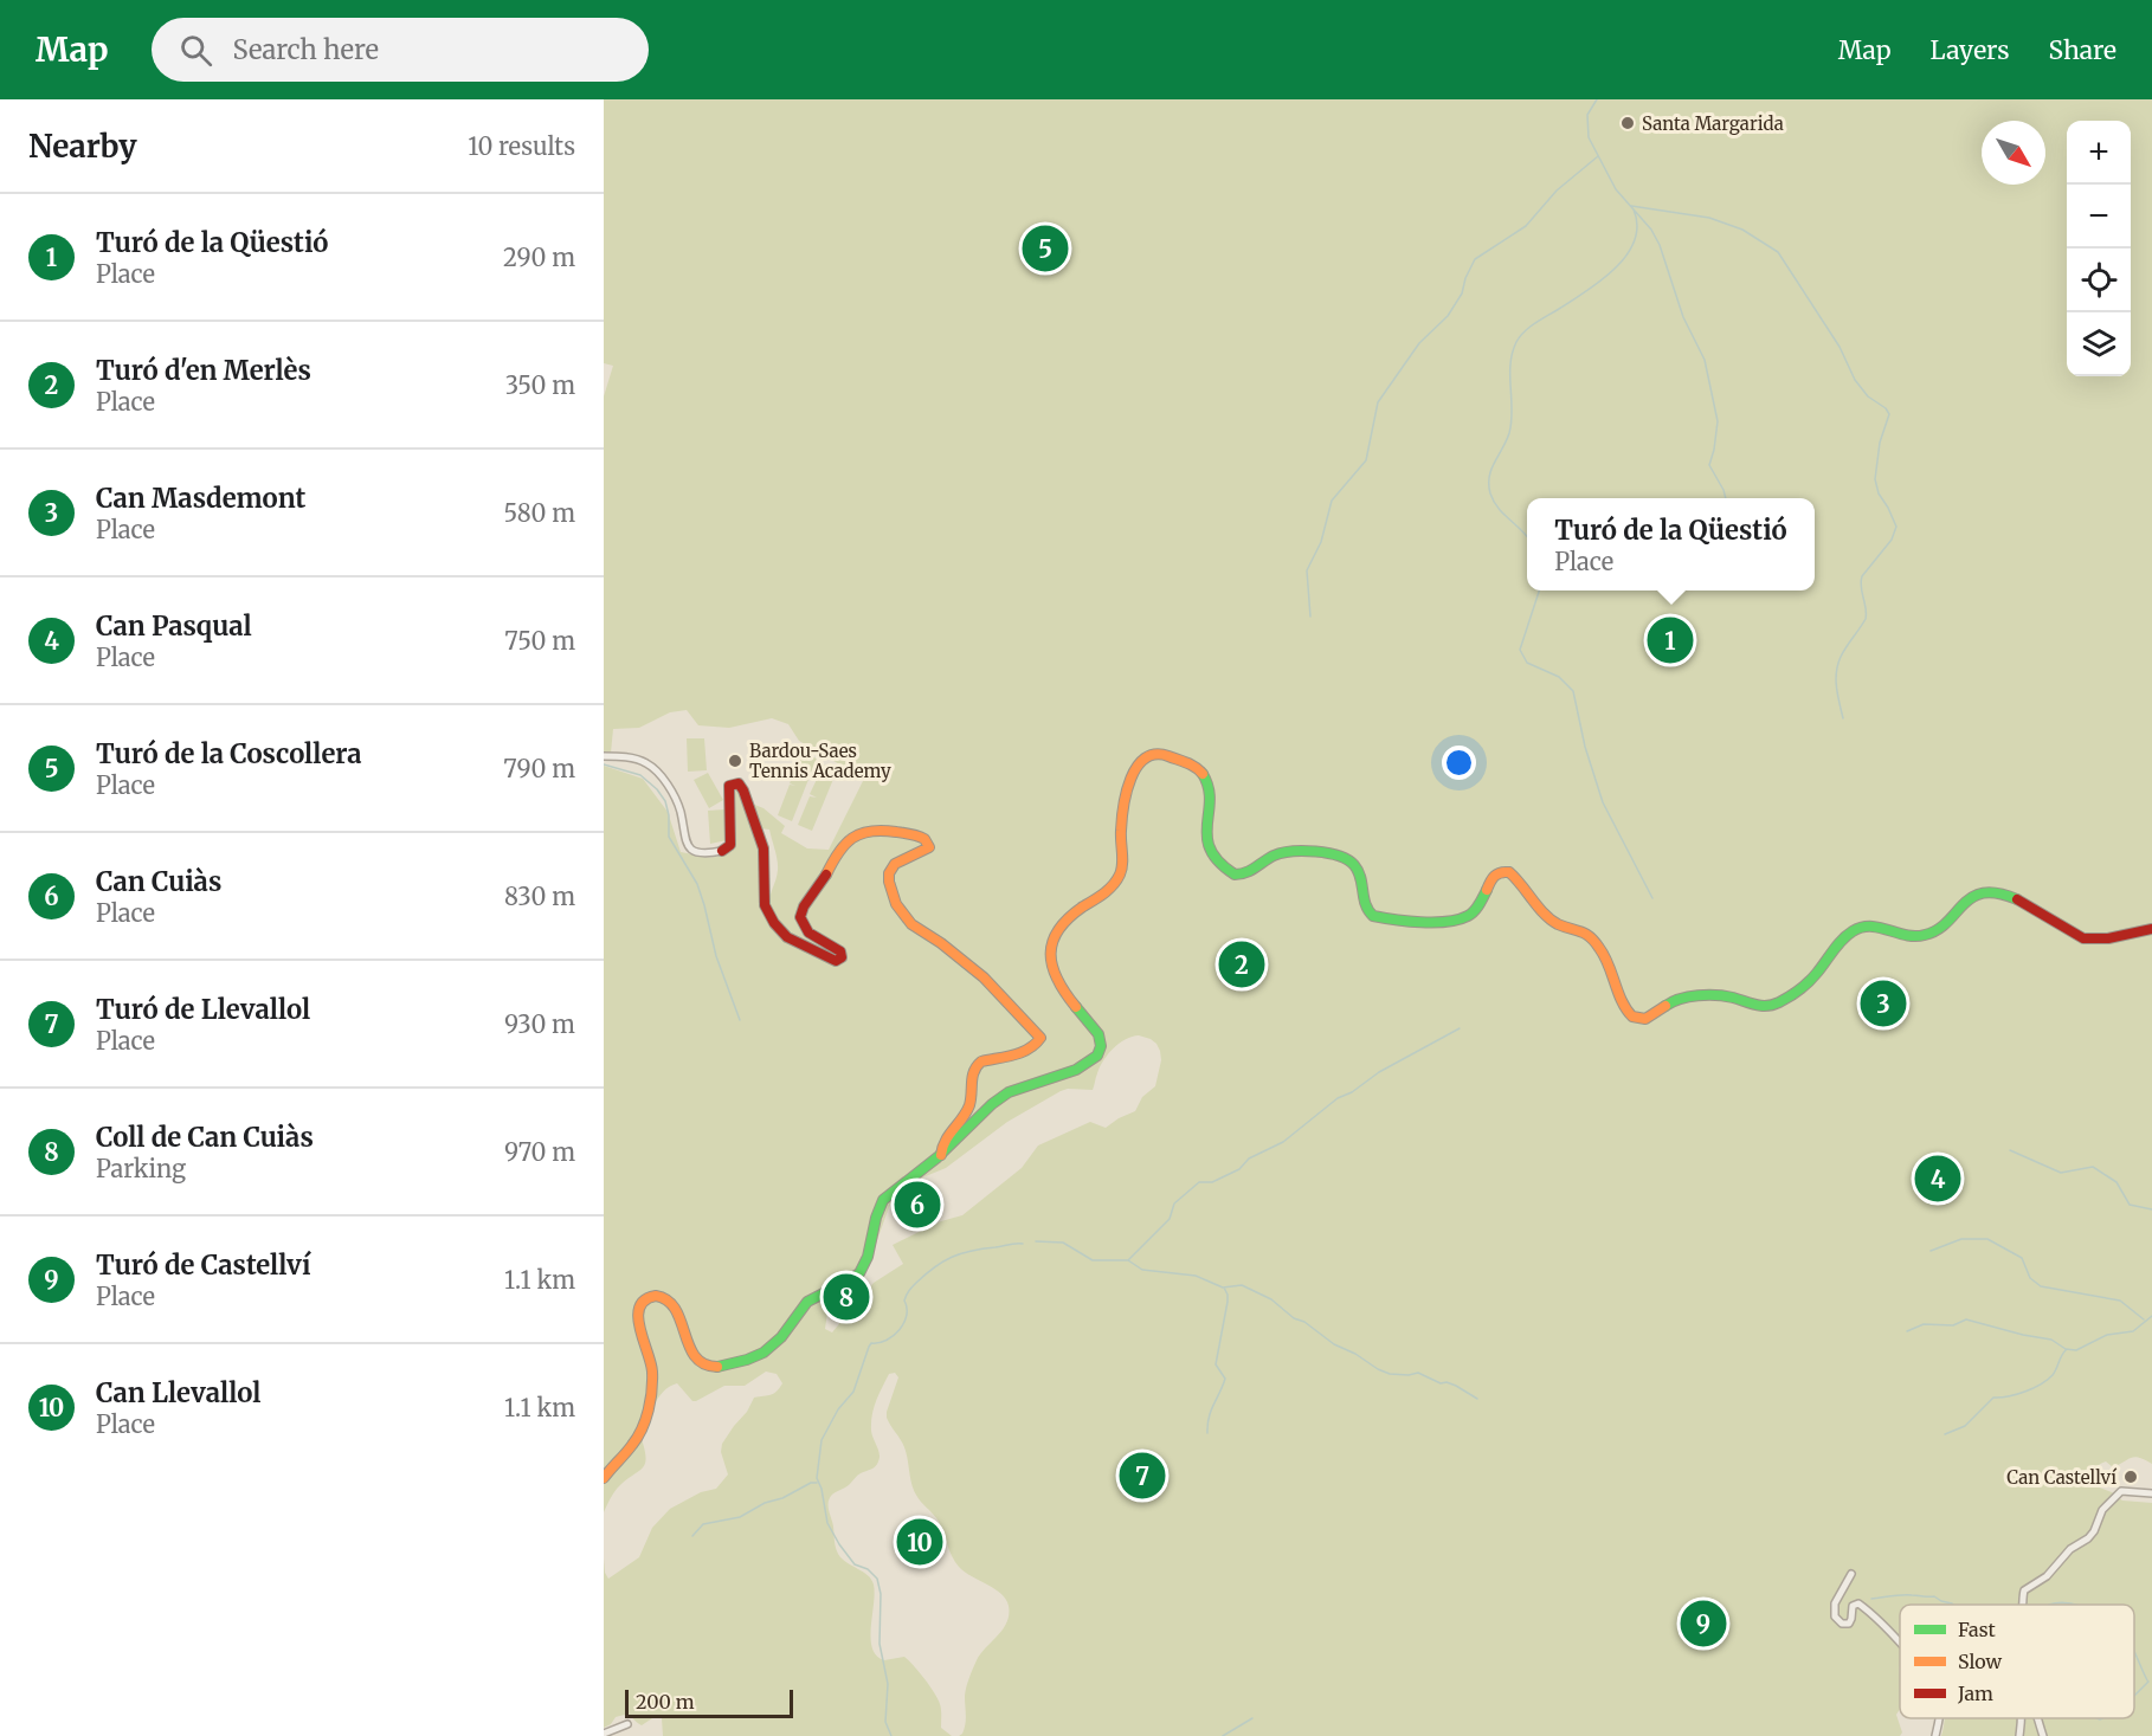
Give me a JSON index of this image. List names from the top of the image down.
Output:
{
  "places": ["Santa Margarida", "Bardou-Saes Tennis Academy", "Can Castellví"],
  "legend": ["Fast", "Slow", "Jam"],
  "scale_bar": "200 m",
  "north": "bottom right",
  "page": {
    "header": "Map",
    "search": "Search here",
    "nav": ["Map", "Layers", "Share"],
    "heading": ["Nearby", "10 results"],
    "map_buttons": ["+", "−"],
    "list": [
      {
        "mark": "1",
        "name": "Turó de la Qüestió",
        "note": "Place",
        "value": "290 m"
      },
      {
        "mark": "2",
        "name": "Turó d'en Merlès",
        "note": "Place",
        "value": "350 m"
      },
      {
        "mark": "3",
        "name": "Can Masdemont",
        "note": "Place",
        "value": "580 m"
      },
      {
        "mark": "4",
        "name": "Can Pasqual",
        "note": "Place",
        "value": "750 m"
      },
      {
        "mark": "5",
        "name": "Turó de la Coscollera",
        "note": "Place",
        "value": "790 m"
      },
      {
        "mark": "6",
        "name": "Can Cuiàs",
        "note": "Place",
        "value": "830 m"
      },
      {
        "mark": "7",
        "name": "Turó de Llevallol",
        "note": "Place",
        "value": "930 m"
      },
      {
        "mark": "8",
        "name": "Coll de Can Cuiàs",
        "note": "Parking",
        "value": "970 m"
      },
      {
        "mark": "9",
        "name": "Turó de Castellví",
        "note": "Place",
        "value": "1.1 km"
      },
      {
        "mark": "10",
        "name": "Can Llevallol",
        "note": "Place",
        "value": "1.1 km"
      }
    ],
    "pins": [
      "5",
      "1",
      "2",
      "3",
      "4",
      "6",
      "8",
      "7",
      "10",
      "9"
    ],
    "popup": ["Turó de la Qüestió", "Place"],
    "scale": "200 m"
  }
}
